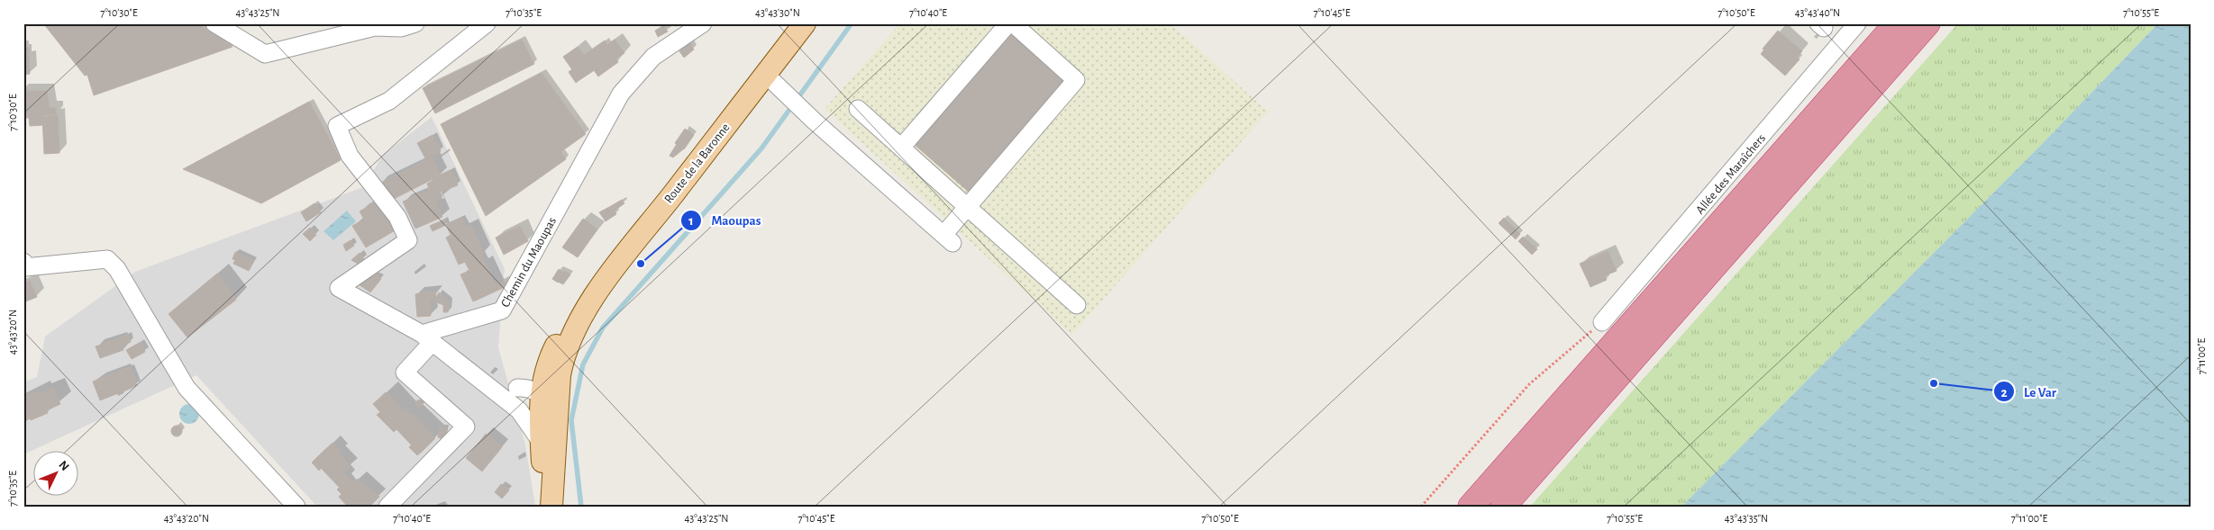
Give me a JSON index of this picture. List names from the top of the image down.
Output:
{
  "streets": {
    "main road": ["Route de la Baronne"],
    "street": ["Allée des Maraîchers", "Chemin du Maoupas"]
  },
  "places": ["Maoupas", "Le Var"],
  "north": "top right",
  "coordinates": [
    "7°10'30\"E",
    "43°43'25\"N",
    "7°10'35\"E",
    "43°43'30\"N",
    "7°10'40\"E",
    "7°10'45\"E",
    "7°10'50\"E",
    "43°43'40\"N",
    "7°10'55\"E",
    "43°43'20\"N",
    "7°11'00\"E",
    "43°43'35\"N"
  ]
}
